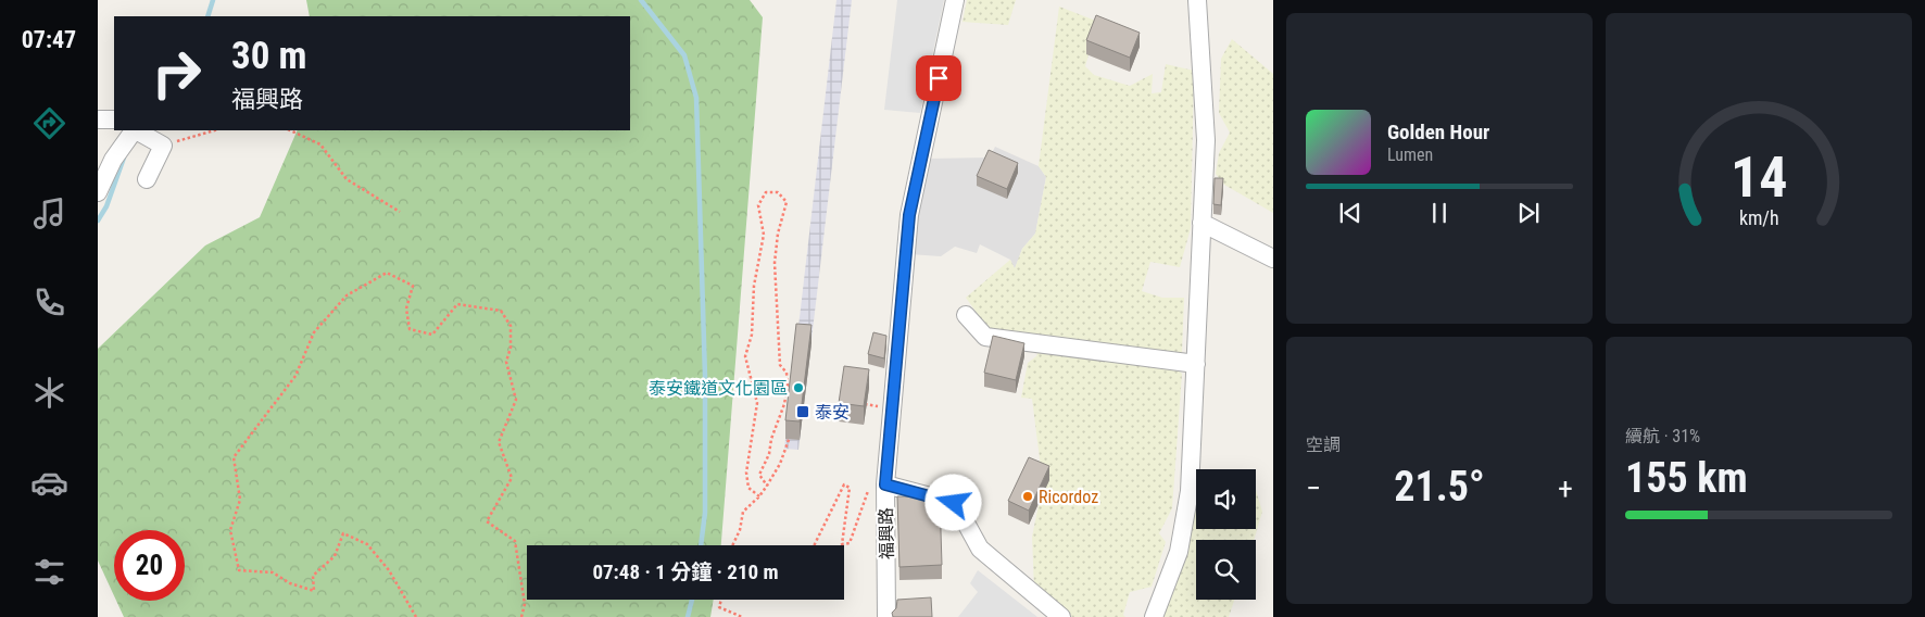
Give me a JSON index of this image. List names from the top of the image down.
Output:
{
  "streets": {
    "street": ["福興路"]
  },
  "places": {
    "other": ["泰安鐵道文化園區", "Ricordoz"],
    "transit": ["泰安"]
  },
  "page": {
    "tabs": "07:47",
    "turn": ["30 m", "福興路"],
    "song": ["Golden Hour", "Lumen"],
    "tile": [
      "空調",
      ["續航 · 31%", "155 km"]
    ],
    "heat": ["−", "21.5°", "+"],
    "limit": "20",
    "trip": "07:48 · 1 分鐘 · 210 m",
    "gauge": ["14", "km/h"]
  }
}
